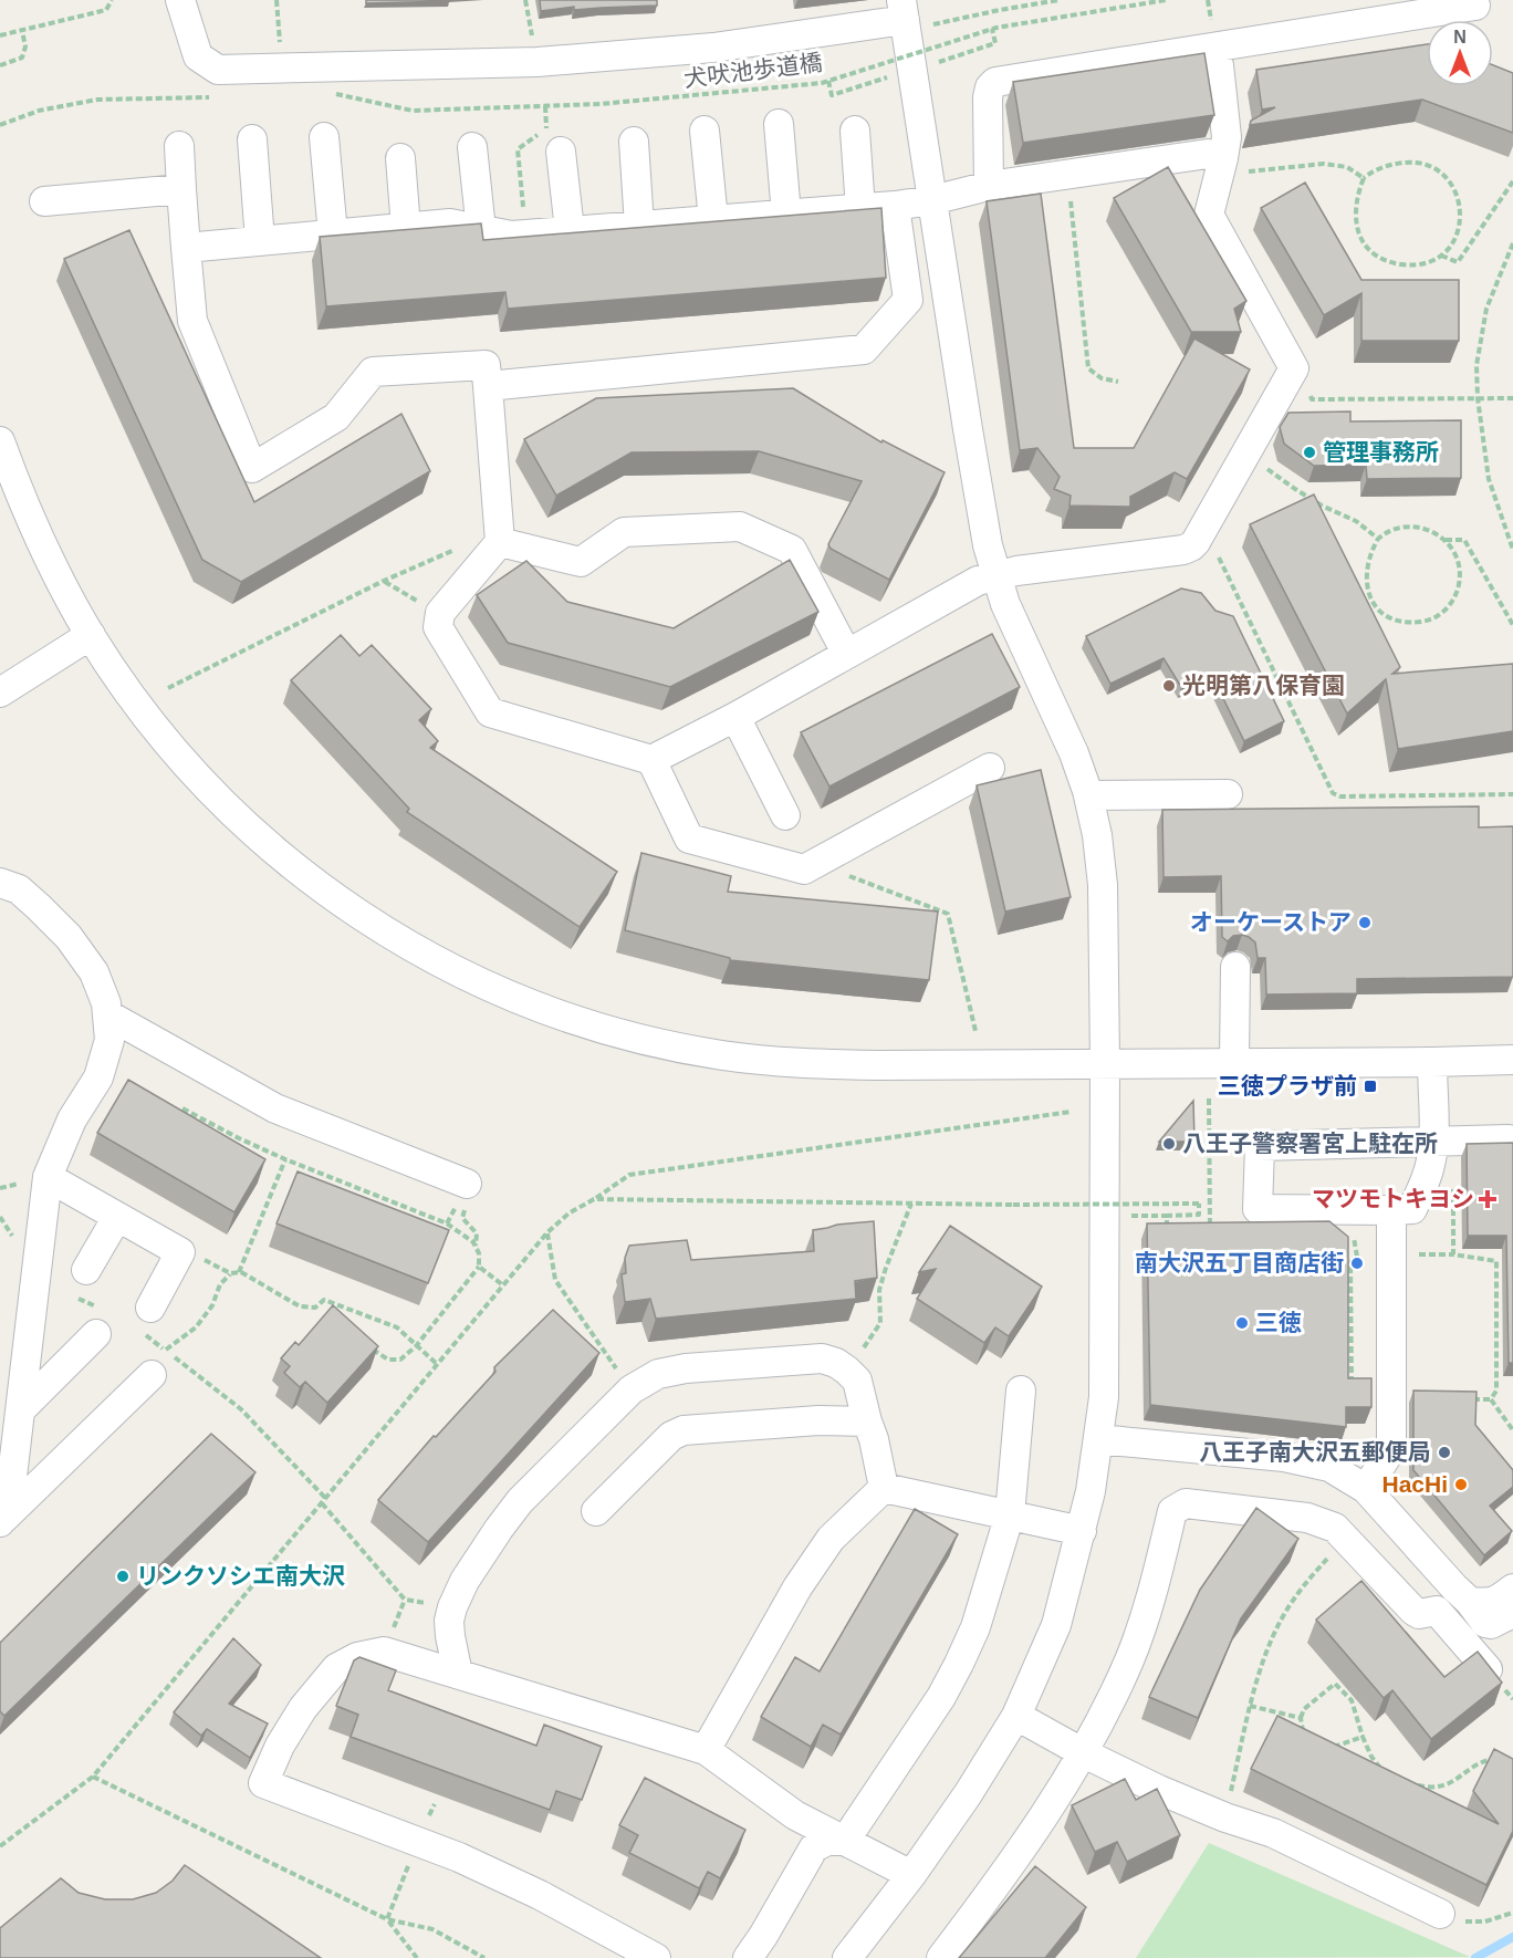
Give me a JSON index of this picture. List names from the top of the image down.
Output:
{
  "streets": {
    "path": ["犬吠池歩道橋"]
  },
  "places": {
    "other": [
      "管理事務所",
      "光明第八保育園",
      "オーケーストア",
      "八王子警察署宮上駐在所",
      "南大沢五丁目商店街",
      "三徳",
      "八王子南大沢五郵便局",
      "HacHi",
      "リンクソシエ南大沢"
    ],
    "transit": ["三徳プラザ前"],
    "health": ["マツモトキヨシ"]
  },
  "north": "top"
}
